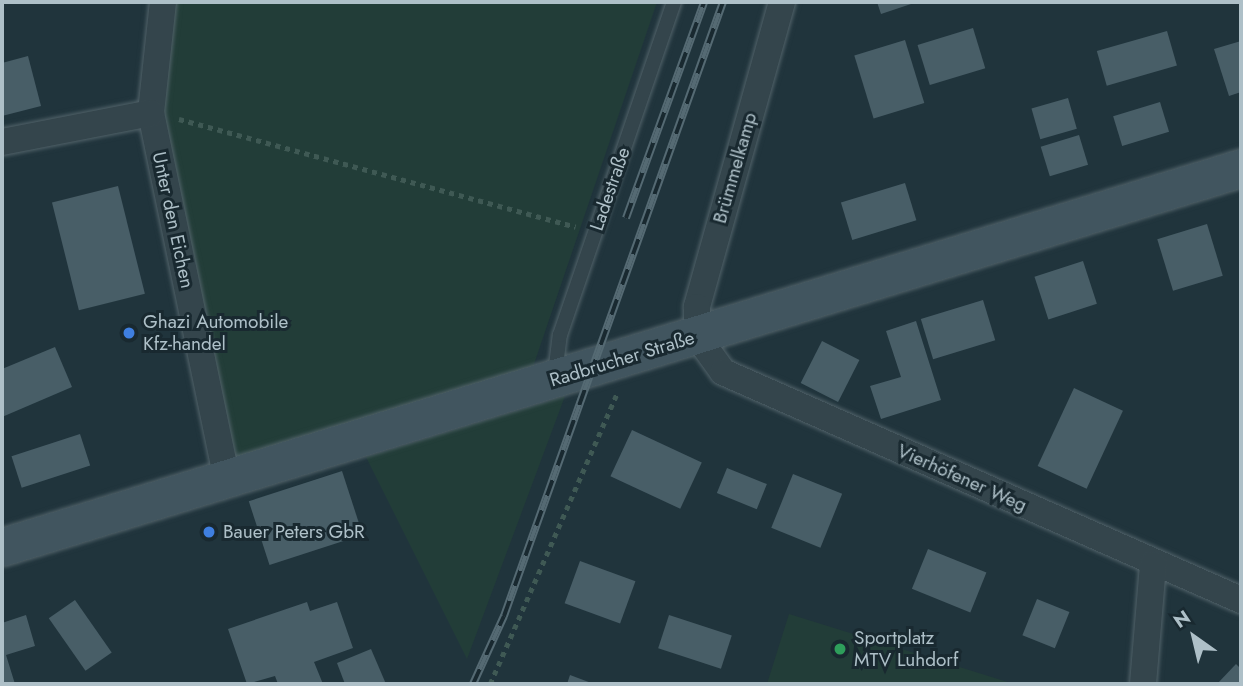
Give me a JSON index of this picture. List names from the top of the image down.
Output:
{
  "streets": {
    "street": [
      "Brümmelkamp",
      "Unter den Eichen",
      "Radbrucher Straße",
      "Vierhöfener Weg"
    ],
    "lane": ["Ladestraße"]
  },
  "crossings": [
    ["Brümmelkamp", "Radbrucher Straße"],
    ["Brümmelkamp", "Vierhöfener Weg"],
    ["Ladestraße", "Radbrucher Straße"],
    ["Unter den Eichen", "Radbrucher Straße"],
    ["Radbrucher Straße", "Vierhöfener Weg"]
  ],
  "places": ["Ghazi Automobile Kfz-handel", "Bauer Peters GbR", "Sportplatz MTV Luhdorf"],
  "north": "top left"
}
